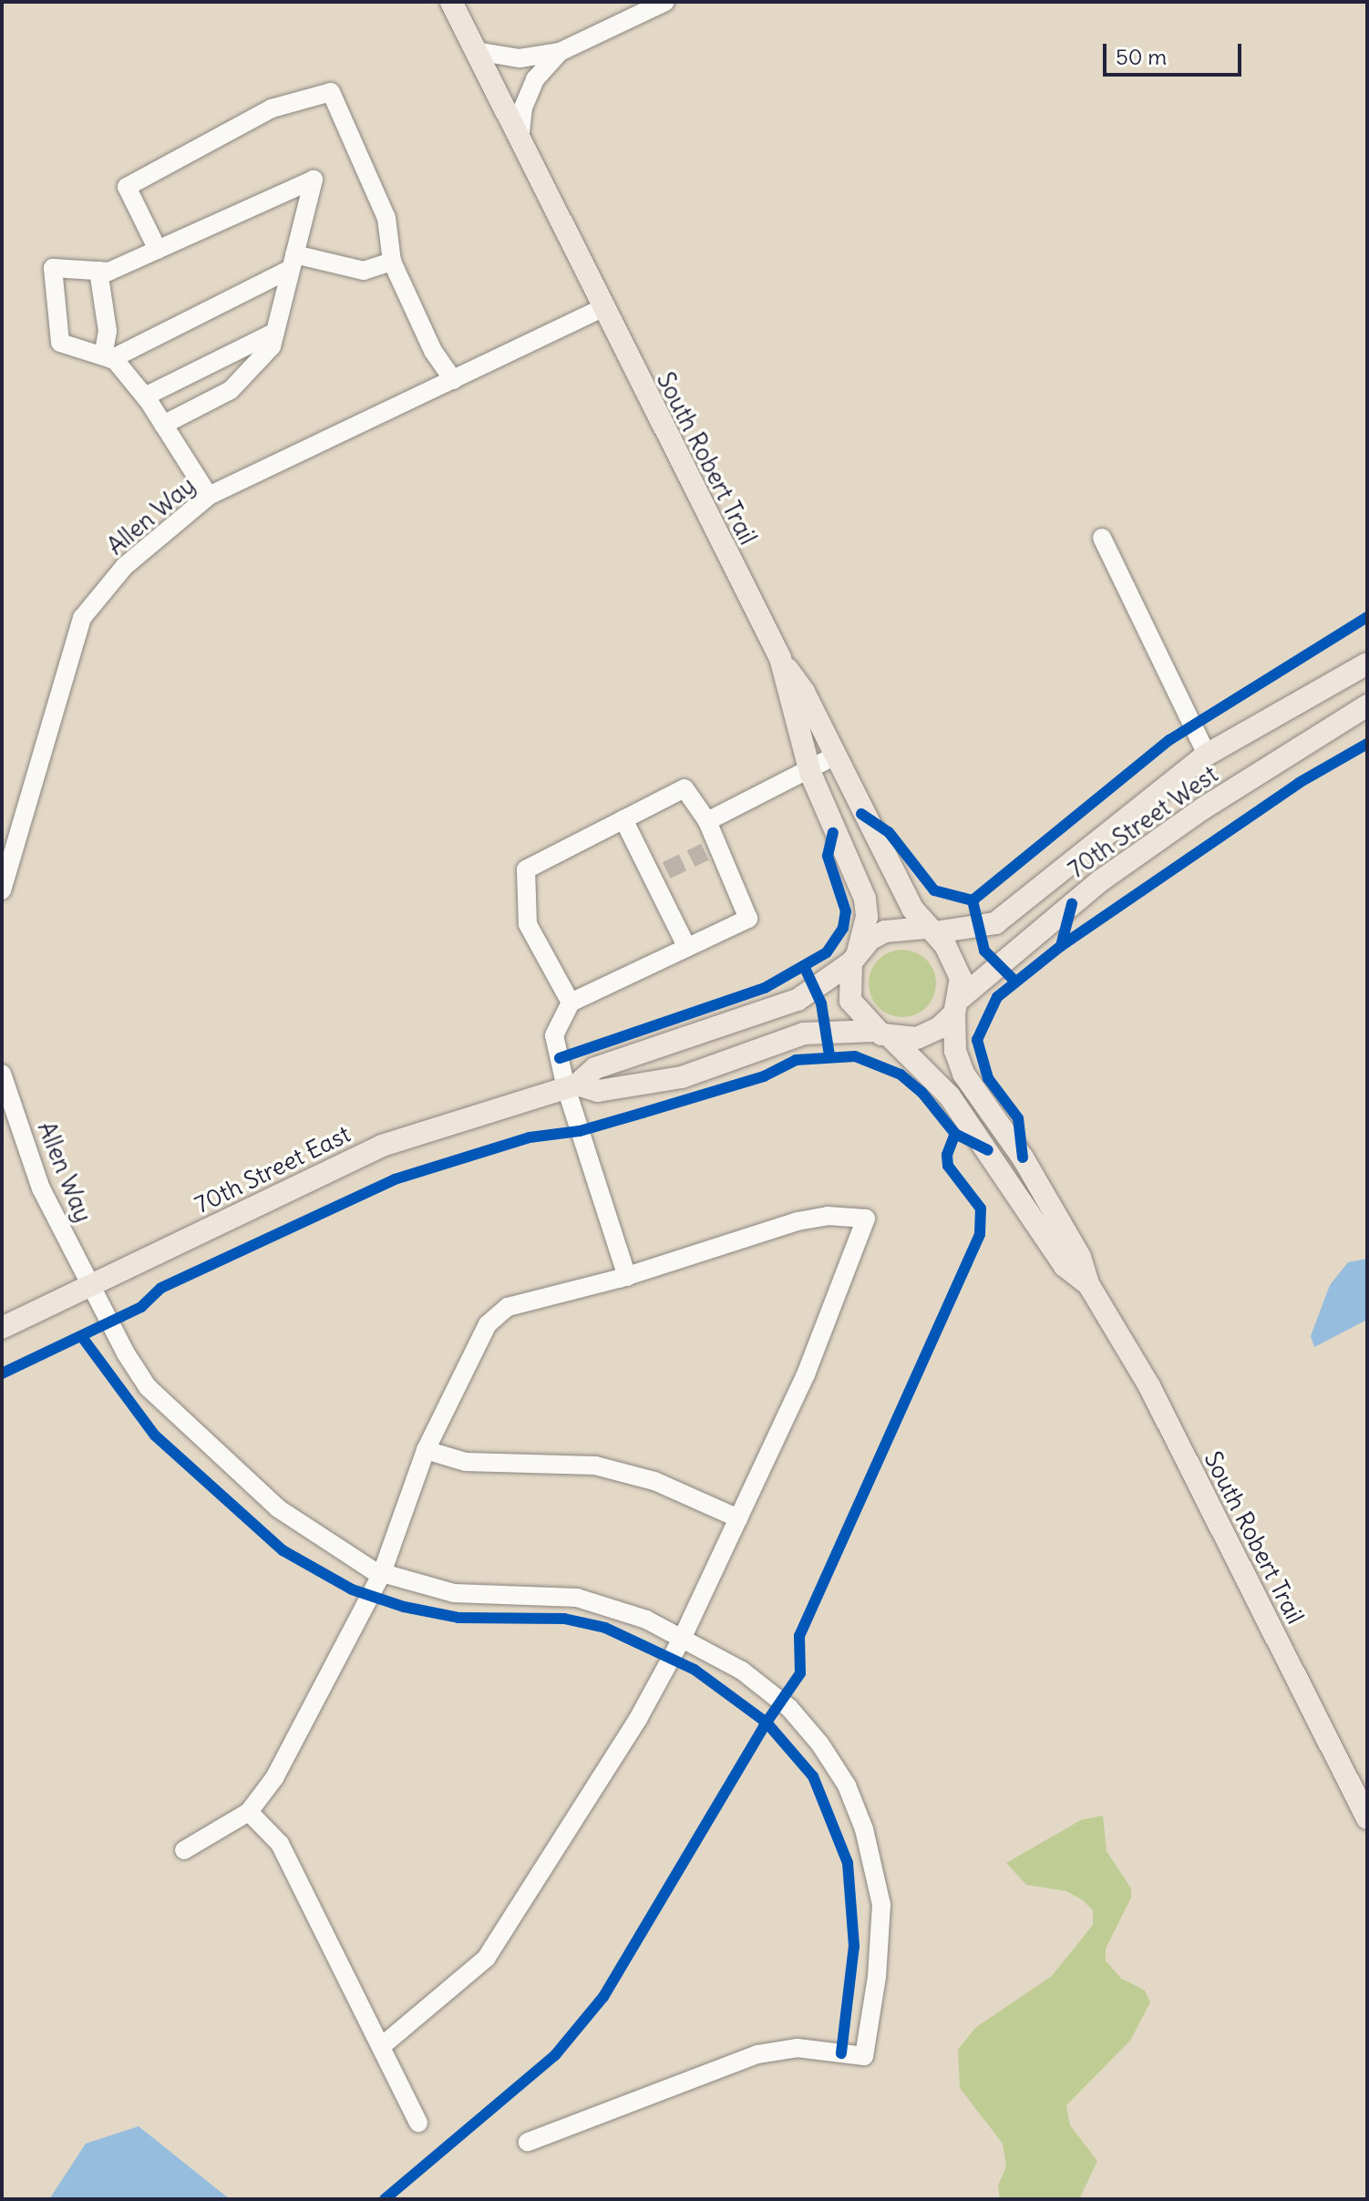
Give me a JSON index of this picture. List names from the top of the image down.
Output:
{
  "streets": {
    "main road": ["South Robert Trail", "70th Street West", "70th Street East"],
    "street": ["Allen Way"]
  },
  "crossings": [
    ["South Robert Trail", "Allen Way"],
    ["South Robert Trail", "70th Street West"],
    ["South Robert Trail", "70th Street East"],
    ["Allen Way", "70th Street East"],
    ["70th Street West", "70th Street East"]
  ],
  "scale_bar": "50 m"
}
